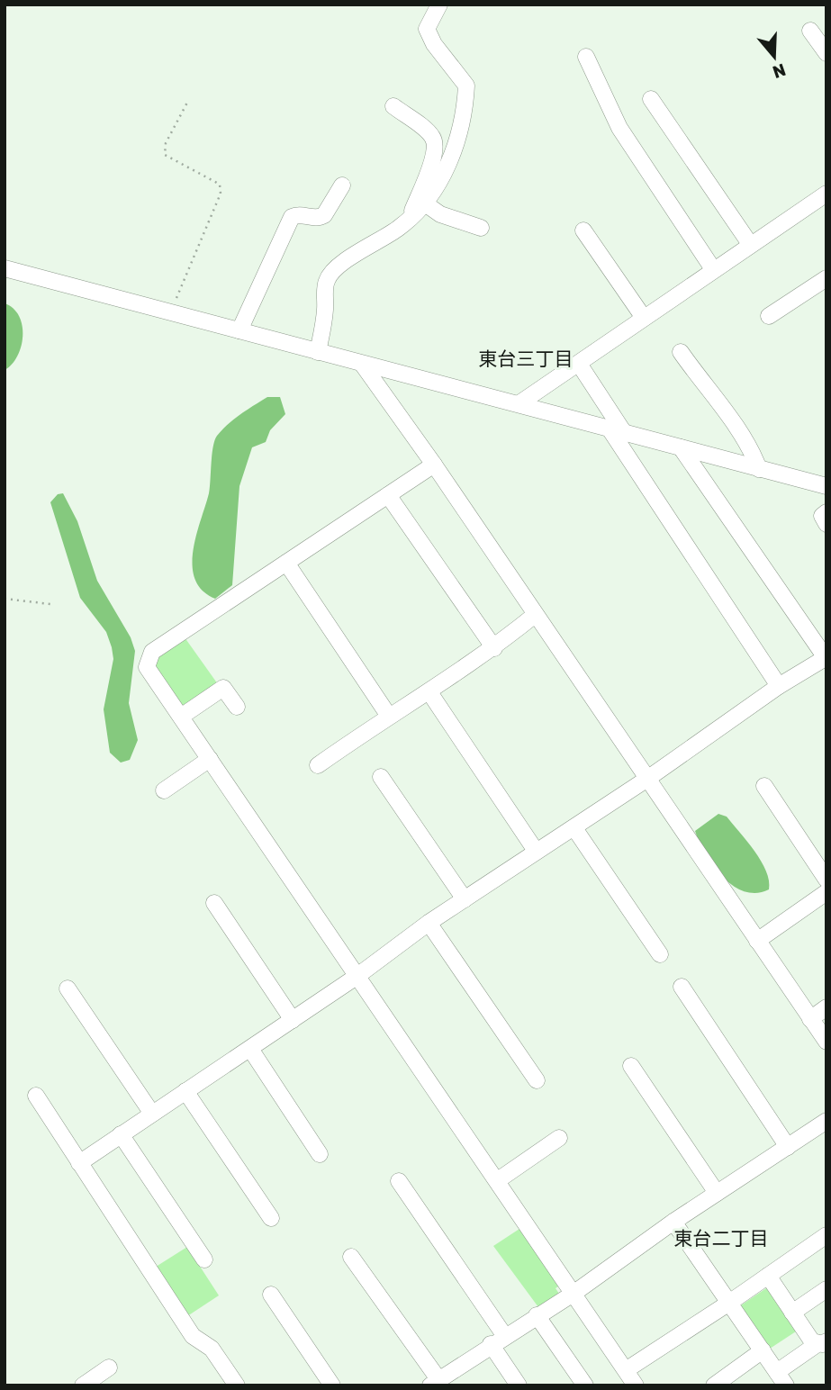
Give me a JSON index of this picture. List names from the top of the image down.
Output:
{
  "districts": ["東台三丁目", "東台二丁目"],
  "north": "bottom"
}
